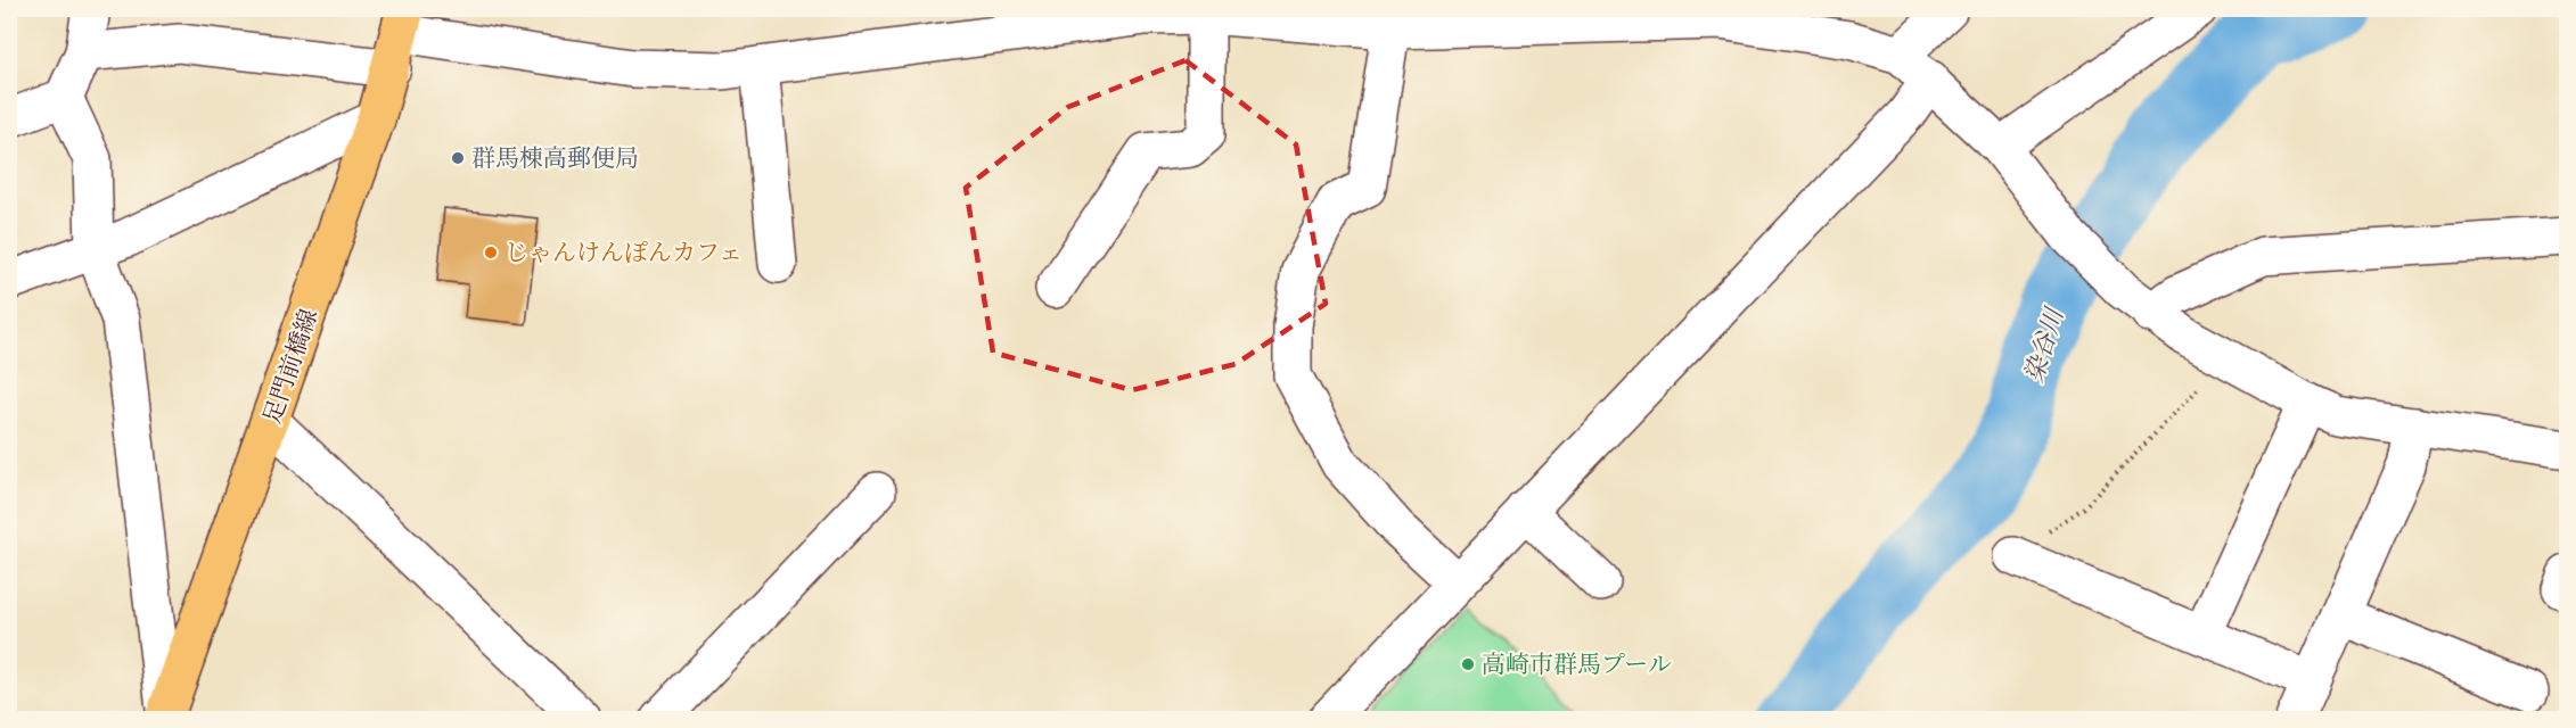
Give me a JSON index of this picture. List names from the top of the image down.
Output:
{
  "streets": {
    "main road": ["足門前橋線"]
  },
  "water": ["染谷川"],
  "places": ["群馬棟高郵便局", "じゃんけんぽんカフェ", "高崎市群馬プール"]
}
